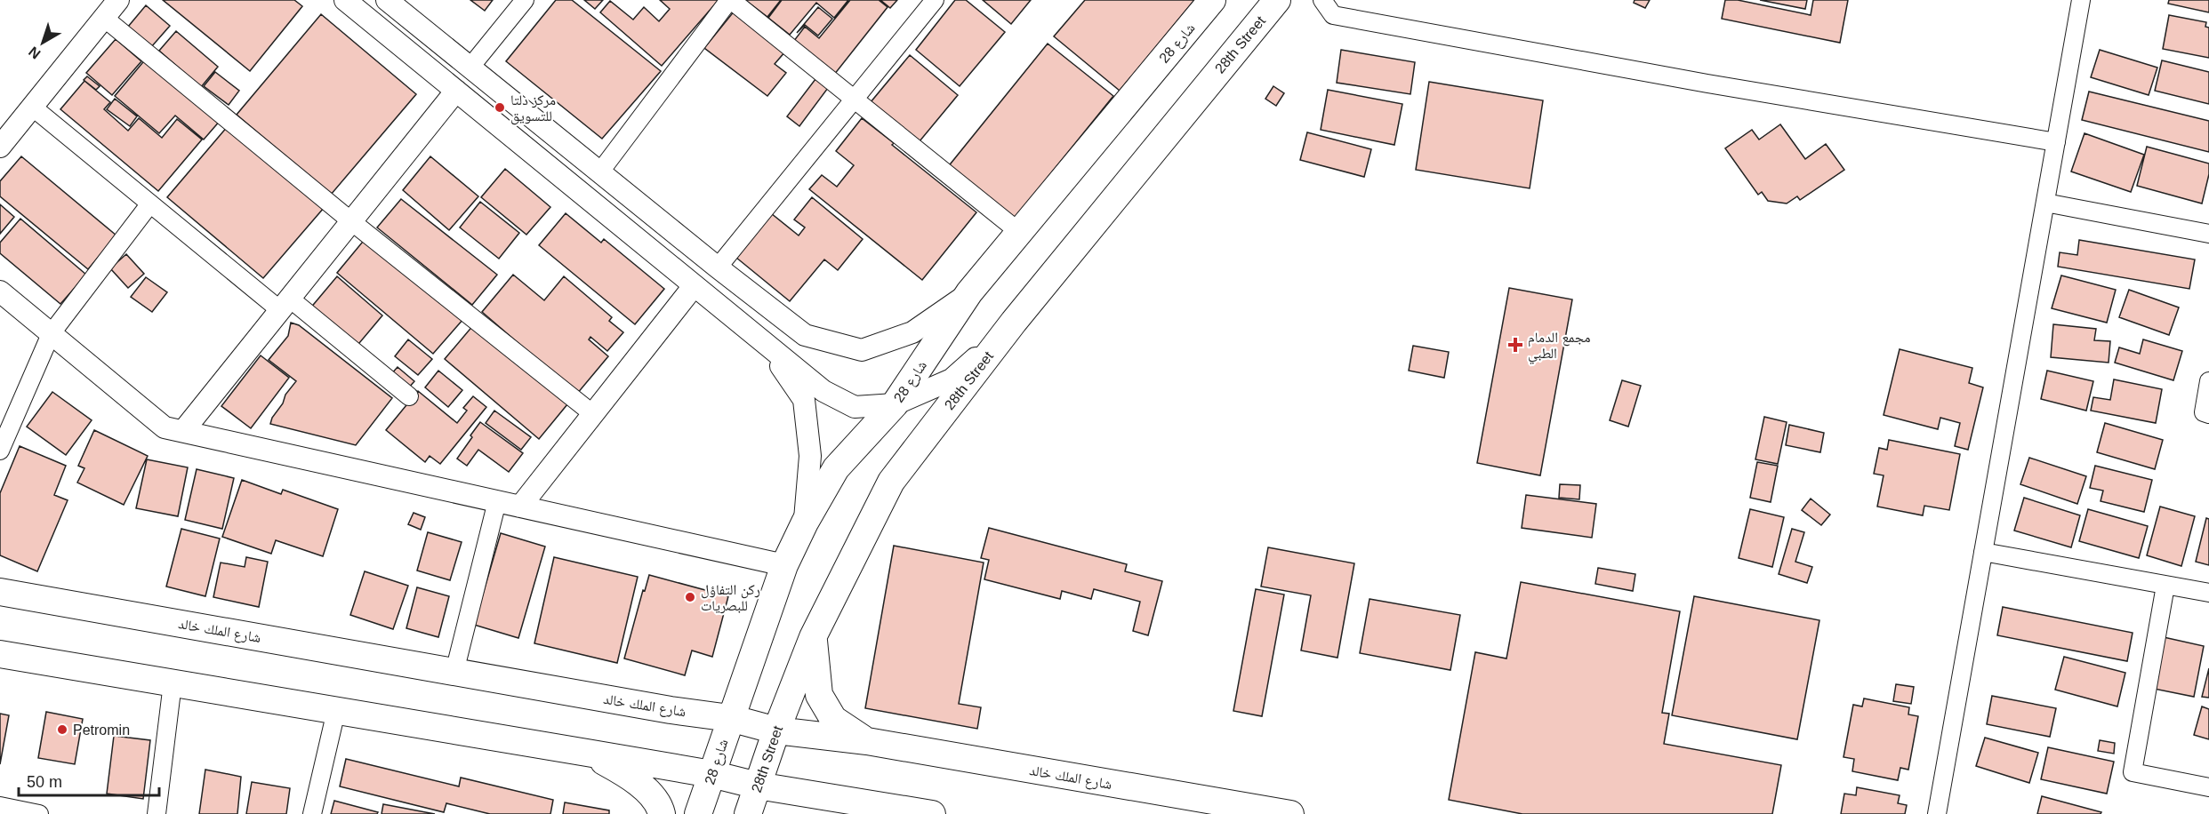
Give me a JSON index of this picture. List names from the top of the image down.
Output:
{
  "streets": {
    "main road": ["شارع 28", "28th Street", "شارع الملك خالد"]
  },
  "crossings": [
    ["شارع 28", "شارع الملك خالد"],
    ["28th Street", "شارع الملك خالد"]
  ],
  "places": {
    "other": ["مركز دلتا للتسويق", "ركن التفاؤل للبصريات", "Petromin"],
    "health": ["مجمع الدمام الطبي"]
  },
  "scale_bar": "50 m",
  "north": "bottom left"
}
